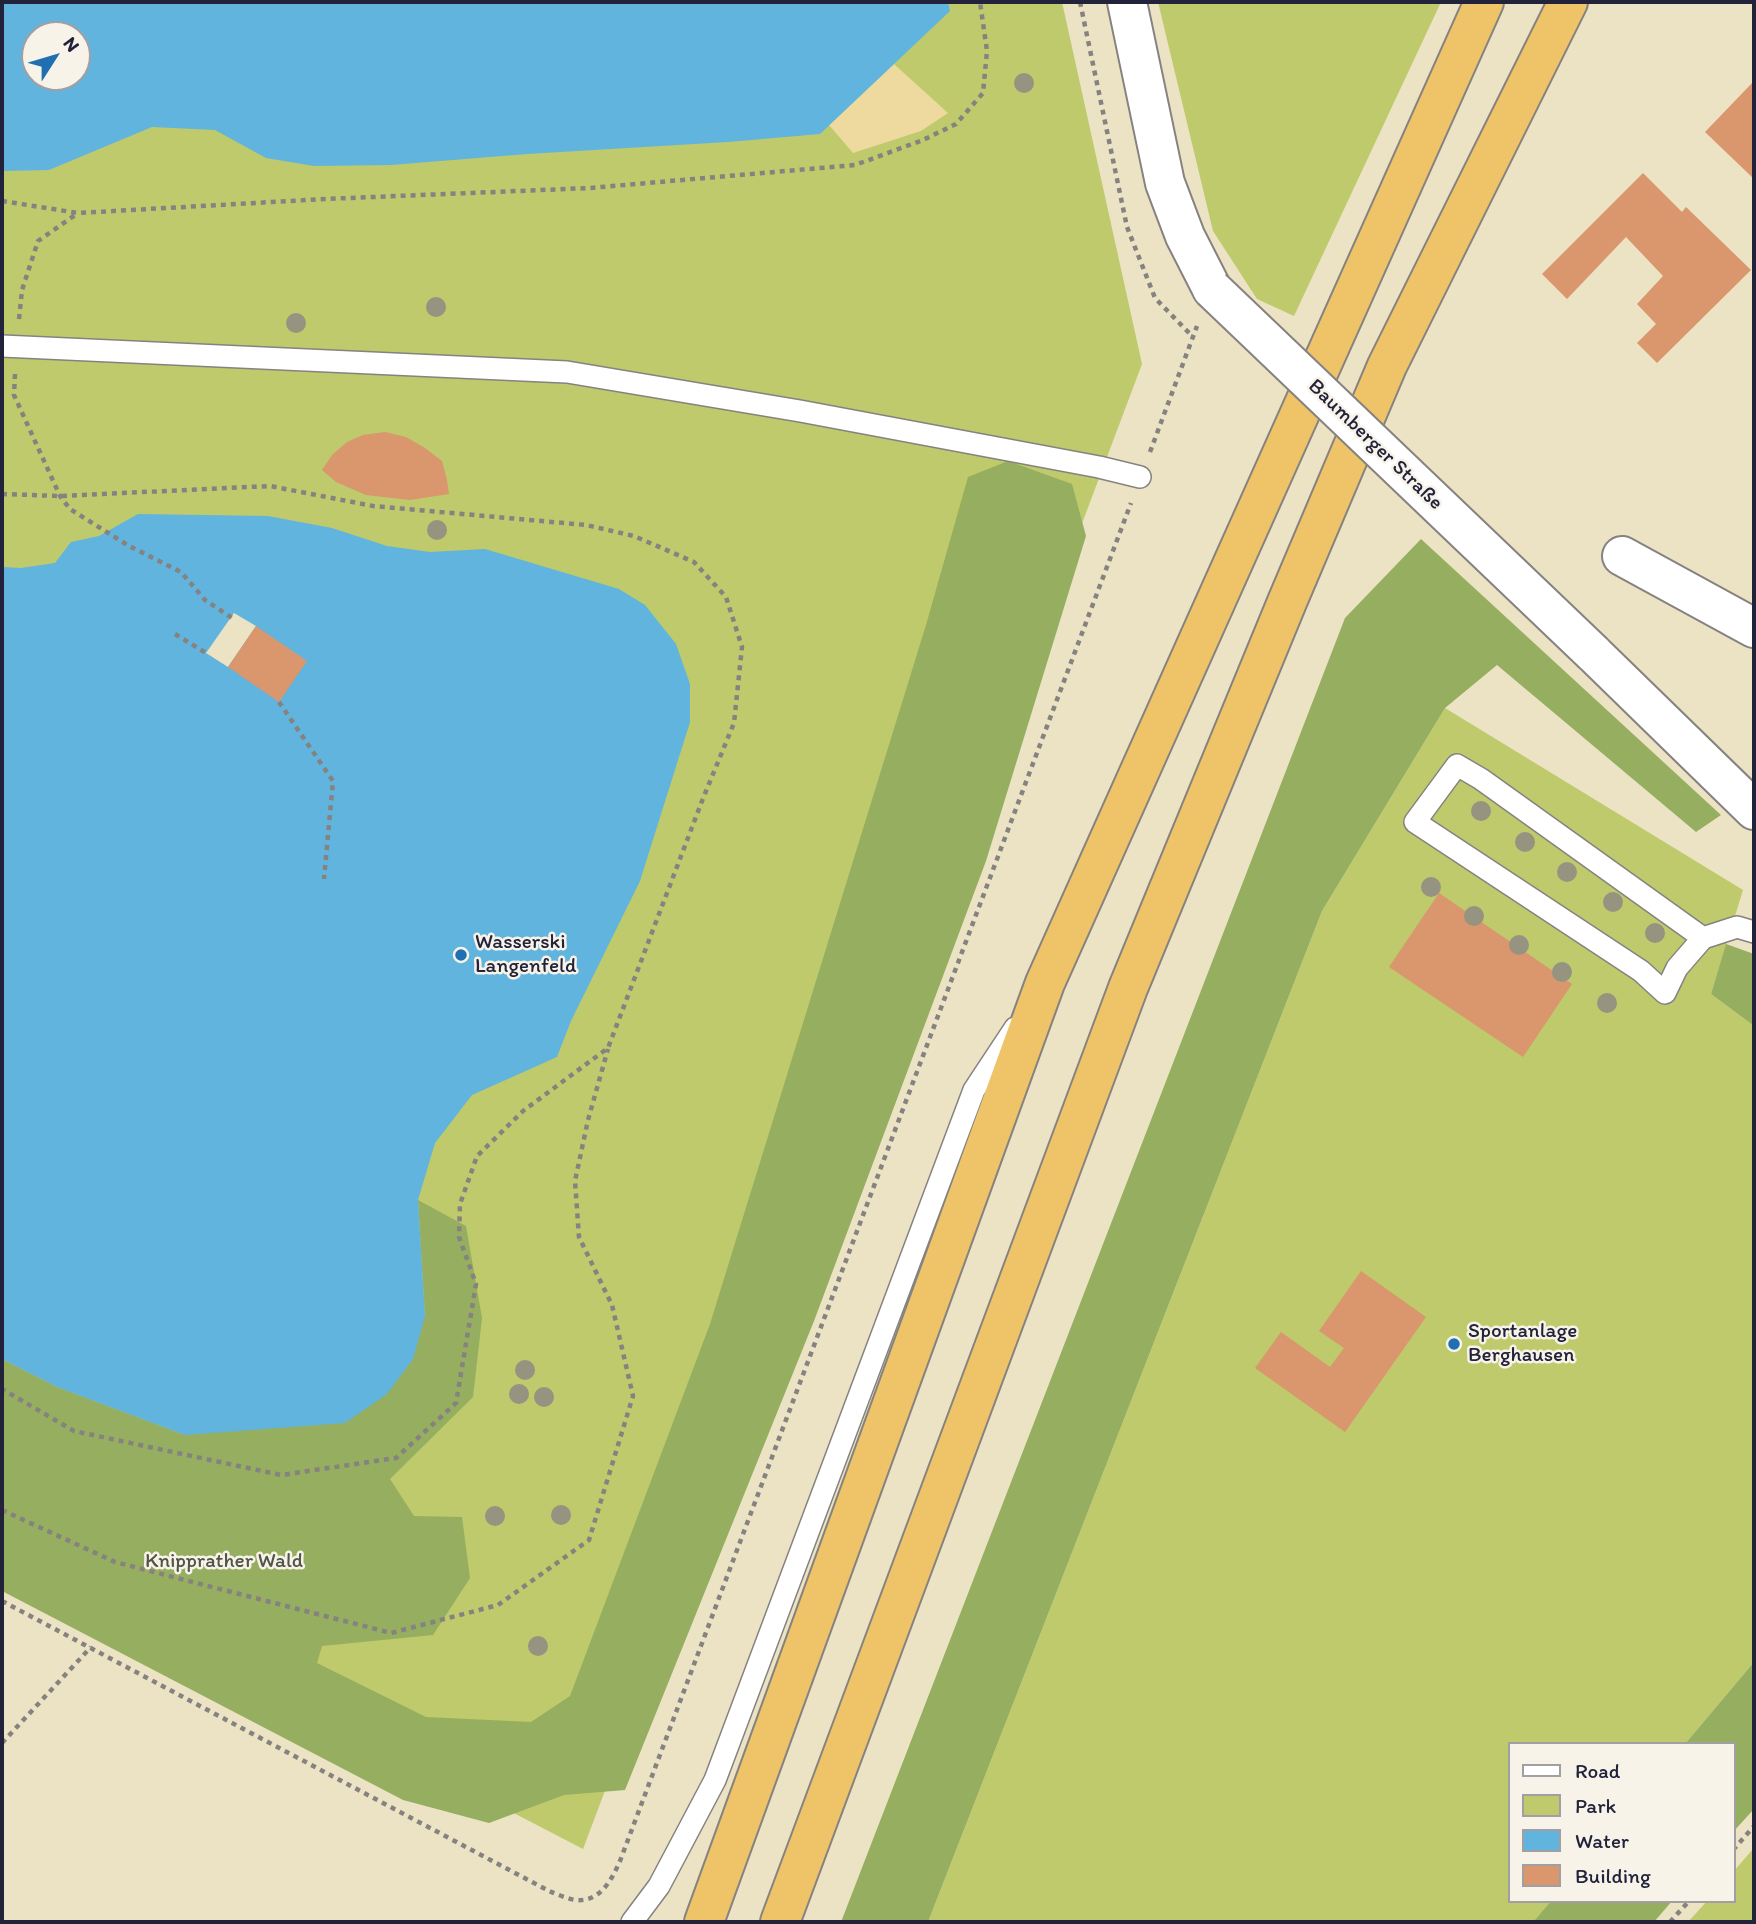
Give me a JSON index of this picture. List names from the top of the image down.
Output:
{
  "streets": {
    "street": ["Baumberger Straße"]
  },
  "parks": ["Knipprather Wald"],
  "places": ["Wasserski Langenfeld", "Sportanlage Berghausen"],
  "legend": [
    "Road",
    "Park",
    "Water",
    "Building"
  ],
  "north": "top right"
}
